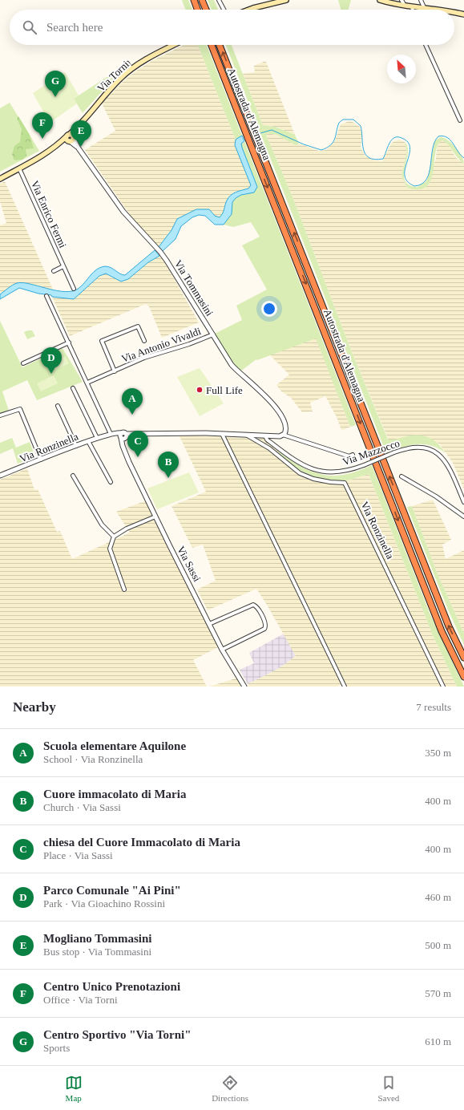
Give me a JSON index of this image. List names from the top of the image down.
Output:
{
  "streets": {
    "highway": ["Autostrada d'Alemagna"],
    "main road": ["Via Torni"],
    "street": [
      "Via Enrico Fermi",
      "Via Tommasini",
      "Via Antonio Vivaldi",
      "Via Ronzinella",
      "Via Mazzocco",
      "Via Sassi"
    ]
  },
  "crossings": [
    ["Via Torni", "Via Enrico Fermi"],
    ["Via Torni", "Via Tommasini"],
    ["Via Tommasini", "Via Antonio Vivaldi"],
    ["Via Tommasini", "Via Ronzinella"],
    ["Via Ronzinella", "Via Mazzocco"],
    ["Via Ronzinella", "Via Sassi"]
  ],
  "places": ["Full Life"],
  "north": "top left",
  "page": {
    "search": "Search here",
    "pins": [
      "G",
      "F",
      "E",
      "D",
      "A",
      "C",
      "B"
    ],
    "heading": ["Nearby", "7 results"],
    "list": [
      {
        "mark": "A",
        "name": "Scuola elementare Aquilone",
        "note": "School · Via Ronzinella",
        "value": "350 m"
      },
      {
        "mark": "B",
        "name": "Cuore immacolato di Maria",
        "note": "Church · Via Sassi",
        "value": "400 m"
      },
      {
        "mark": "C",
        "name": "chiesa del Cuore Immacolato di Maria",
        "note": "Place · Via Sassi",
        "value": "400 m"
      },
      {
        "mark": "D",
        "name": "Parco Comunale \"Ai Pini\"",
        "note": "Park · Via Gioachino Rossini",
        "value": "460 m"
      },
      {
        "mark": "E",
        "name": "Mogliano Tommasini",
        "note": "Bus stop · Via Tommasini",
        "value": "500 m"
      },
      {
        "mark": "F",
        "name": "Centro Unico Prenotazioni",
        "note": "Office · Via Torni",
        "value": "570 m"
      },
      {
        "mark": "G",
        "name": "Centro Sportivo \"Via Torni\"",
        "note": "Sports",
        "value": "610 m"
      }
    ],
    "nav": ["Map", "Directions", "Saved"]
  }
}
